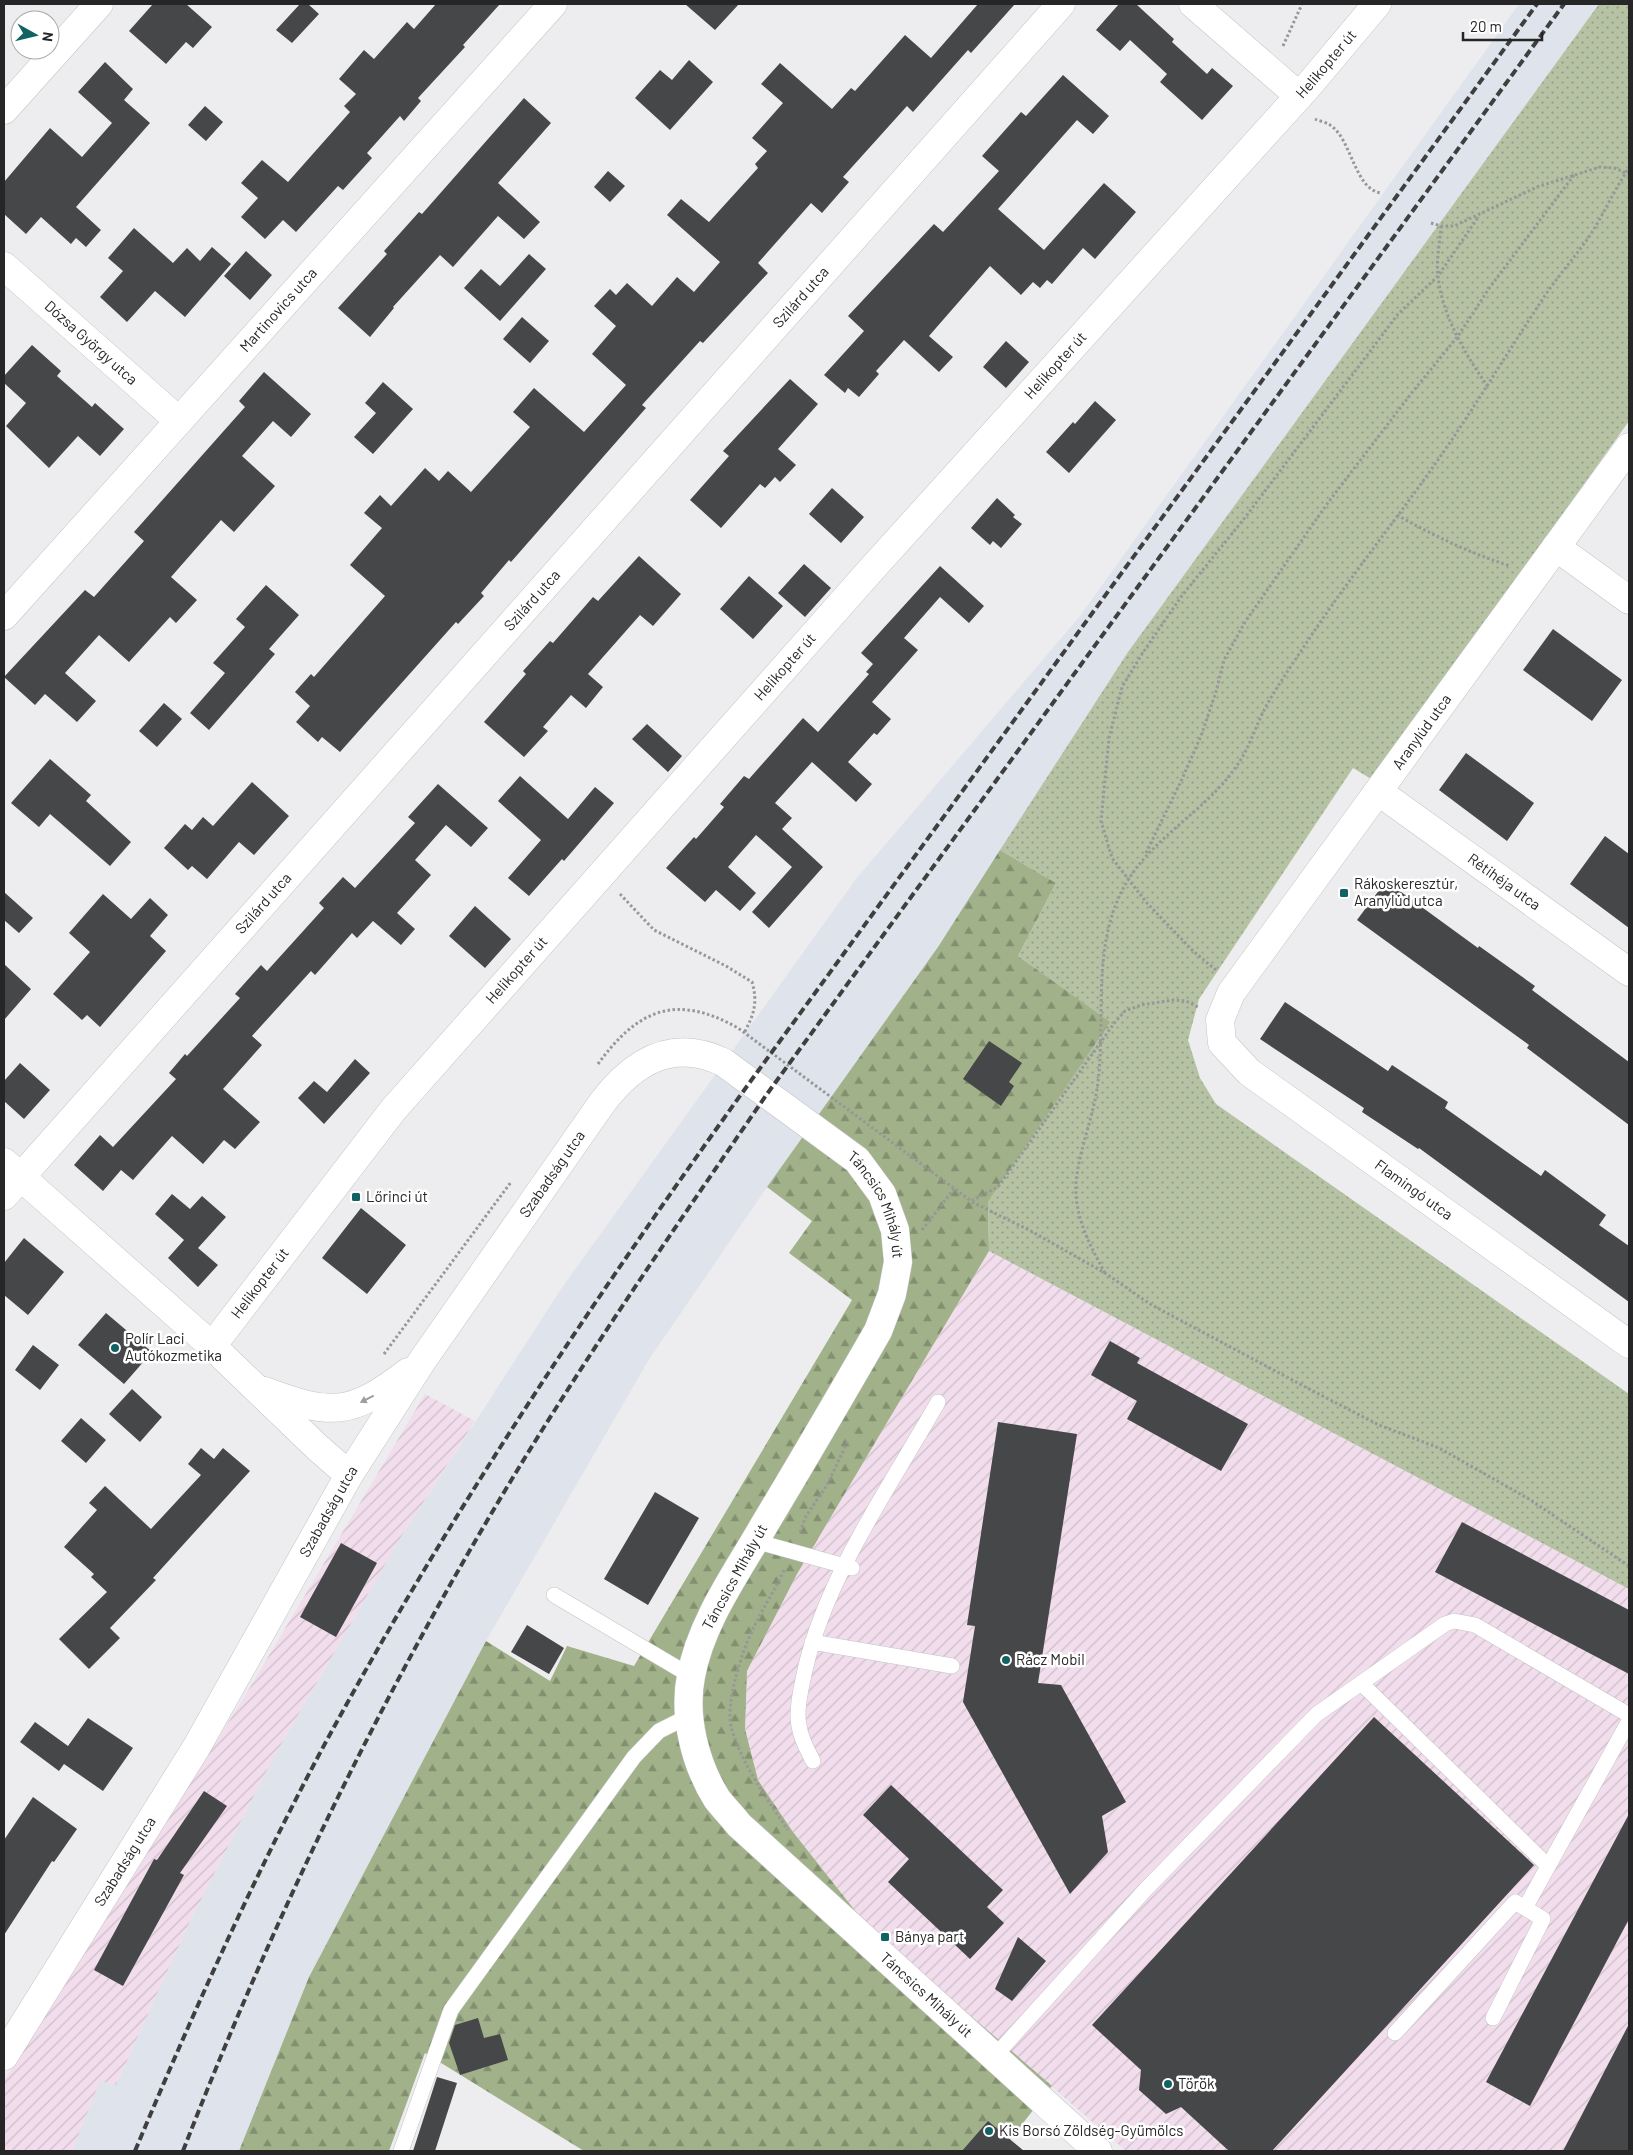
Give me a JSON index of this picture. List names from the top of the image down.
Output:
{
  "streets": {
    "street": [
      "Helikopter út",
      "Szilárd utca",
      "Martinovics utca",
      "Dózsa György utca",
      "Aranylúd utca",
      "Rétihéja utca",
      "Szabadság utca",
      "Flamingó utca",
      "Táncsics Mihály út"
    ]
  },
  "crossings": [
    ["Martinovics utca", "Dózsa György utca"],
    ["Aranylúd utca", "Rétihéja utca"],
    ["Aranylúd utca", "Flamingó utca"],
    ["Szabadság utca", "Táncsics Mihály út"]
  ],
  "places": {
    "transit": ["Rákoskeresztúr, Aranylúd utca", "Lőrinci út", "Bánya part"],
    "other": [
      "Polír Laci Autókozmetika",
      "Rácz Mobil",
      "Török",
      "Kis Borsó Zöldség-Gyümölcs"
    ]
  },
  "scale_bar": "20 m",
  "north": "right"
}
